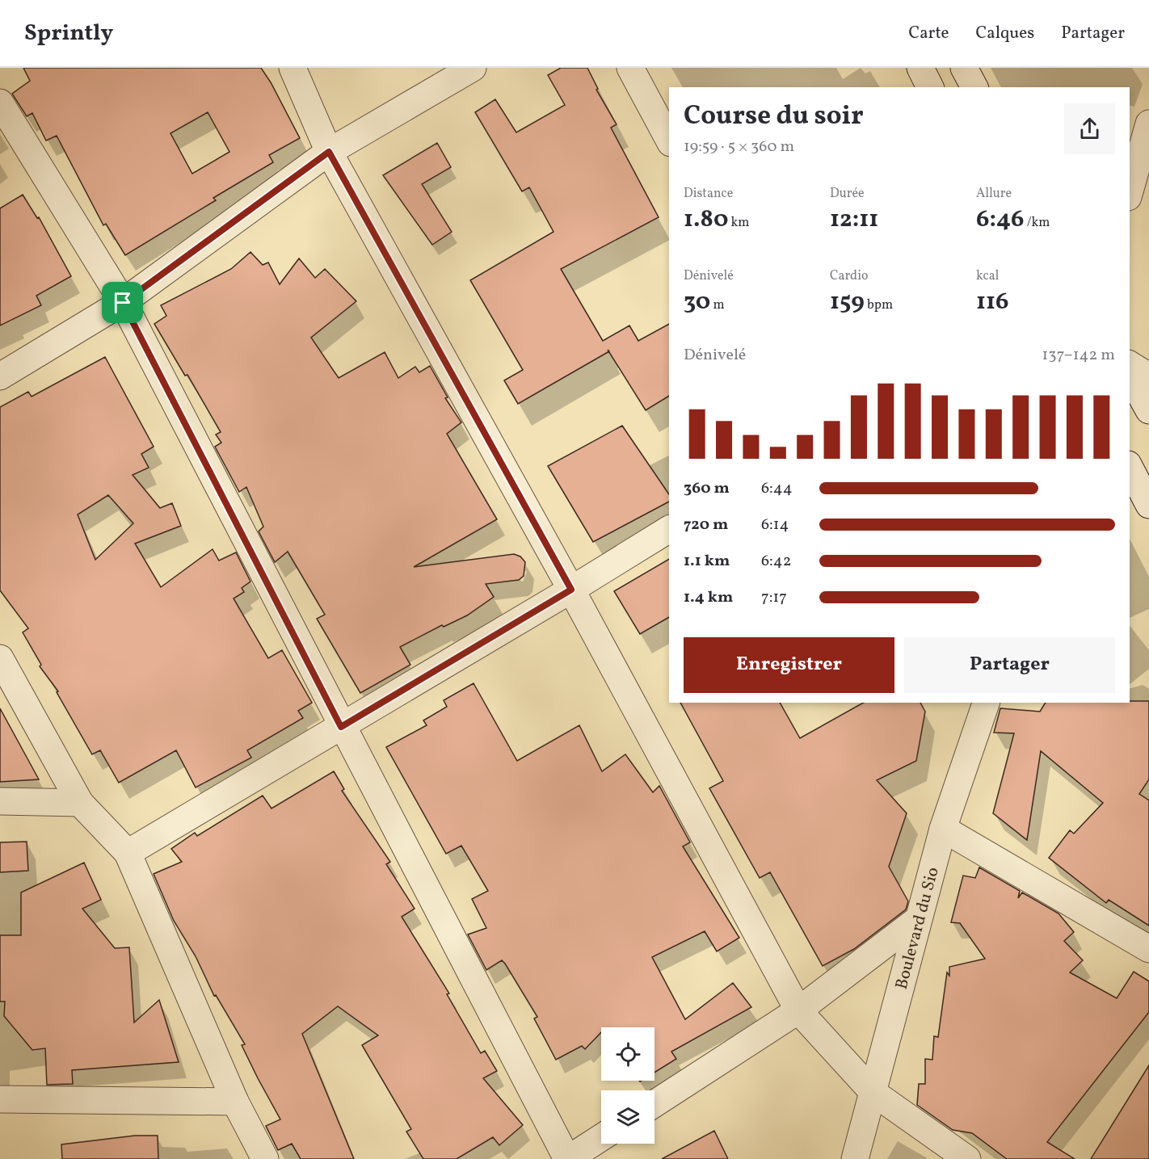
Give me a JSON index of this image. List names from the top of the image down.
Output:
{
  "streets": {
    "street": ["Boulevard du Sio"]
  },
  "page": {
    "header": "Sprintly",
    "nav": ["Carte", "Calques", "Partager"],
    "heading": ["Course du soir", "19:59 · 5 × 360 m"],
    "stats": [
      ["Distance", "1.80 km"],
      ["Durée", "12:11"],
      ["Allure", "6:46 /km"],
      ["Dénivelé", "30 m"],
      ["Cardio", "159 bpm"],
      ["kcal", "116"]
    ],
    "chart": ["Dénivelé", "137–142 m"],
    "list": [
      {
        "name": "360 m",
        "note": "6:44"
      },
      {
        "name": "720 m",
        "note": "6:14"
      },
      {
        "name": "1.1 km",
        "note": "6:42"
      },
      {
        "name": "1.4 km",
        "note": "7:17"
      }
    ],
    "buttons": ["Enregistrer", "Partager"]
  }
}
